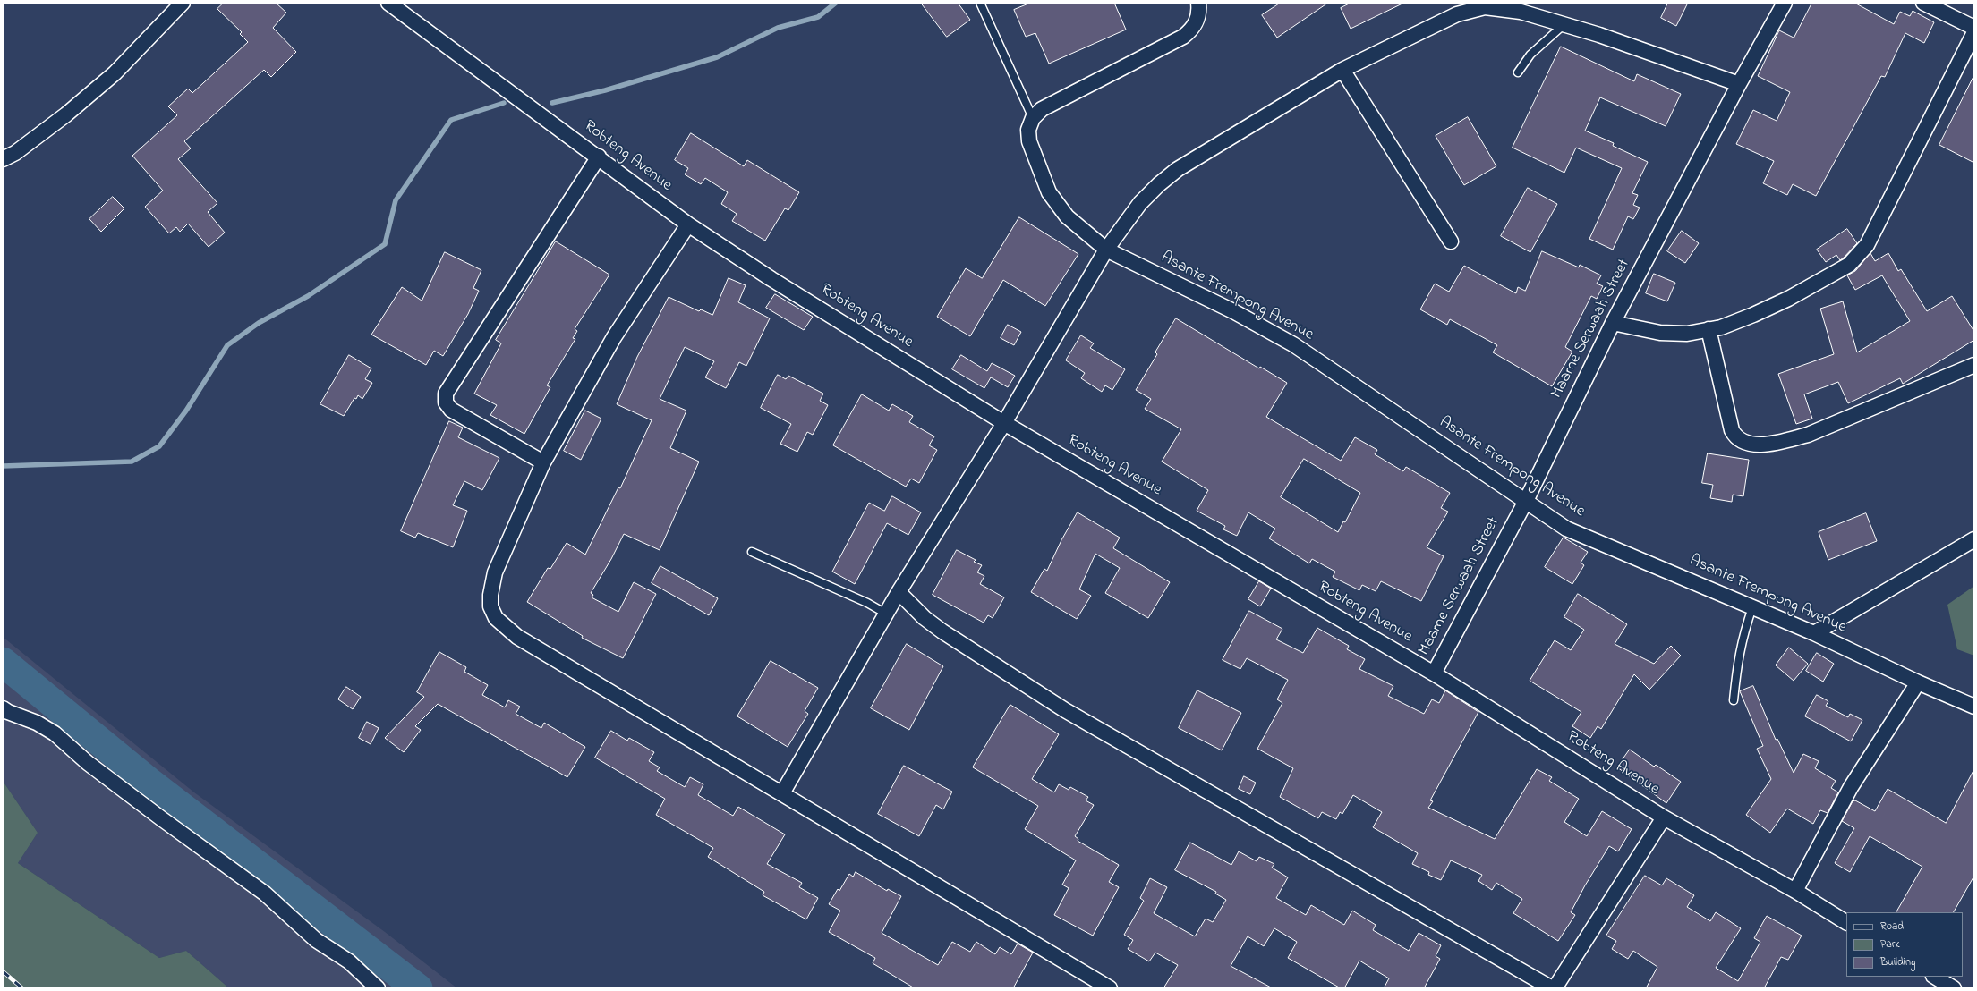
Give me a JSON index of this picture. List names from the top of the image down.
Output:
{
  "streets": {
    "street": ["Robteng Avenue", "Asante Frempong Avenue", "Maame Serwaah Street"]
  },
  "crossings": [
    ["Robteng Avenue", "Maame Serwaah Street"],
    ["Asante Frempong Avenue", "Maame Serwaah Street"]
  ],
  "legend": ["Road", "Park", "Building"]
}
